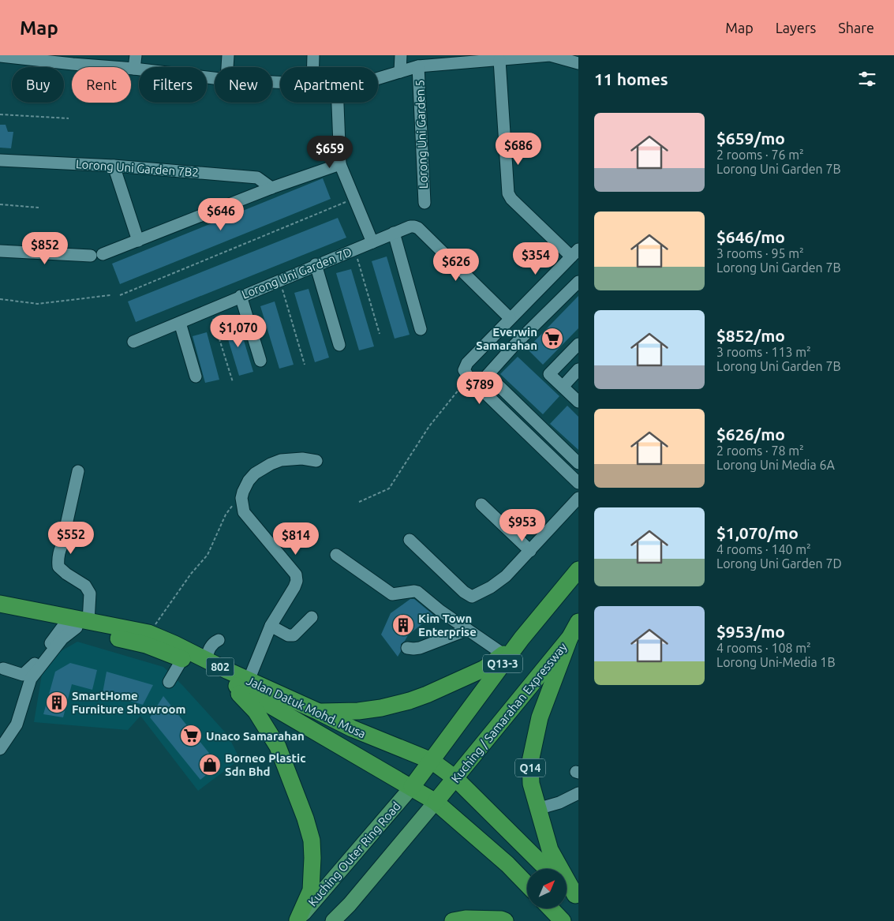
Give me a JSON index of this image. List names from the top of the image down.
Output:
{
  "streets": {
    "highway": [
      "Q13-3",
      "802",
      "Jalan Datuk Mohd. Musa",
      "Kuching / Samarahan Expressway",
      "Q14"
    ],
    "main road": ["Kuching Outer Ring Road"],
    "street": ["Lorong Uni Garden 5", "Lorong Uni Garden 7B2", "Lorong Uni Garden 7D"]
  },
  "crossings": [
    ["Q13-3", "Jalan Datuk Mohd. Musa"],
    ["Q13-3", "Kuching / Samarahan Expressway"],
    ["Q13-3", "Kuching Outer Ring Road"],
    ["Jalan Datuk Mohd. Musa", "Kuching / Samarahan Expressway"],
    ["Jalan Datuk Mohd. Musa", "Kuching Outer Ring Road"],
    ["Kuching / Samarahan Expressway", "Q14"]
  ],
  "places": {
    "supermarket": ["Everwin Samarahan", "Unaco Samarahan"],
    "building": ["Kim Town Enterprise", "SmartHome Furniture Showroom"],
    "shop": ["Borneo Plastic Sdn Bhd"]
  },
  "north": "top right",
  "page": {
    "header": "Map",
    "nav": ["Map", "Layers", "Share"],
    "heading": "11 homes",
    "chip": [
      "Buy",
      "Rent",
      "Filters",
      "New",
      "Apartment"
    ],
    "list": [
      {
        "name": "$659/mo",
        "note": "2 rooms · 76 m² · Lorong Uni Garden 7B"
      },
      {
        "name": "$646/mo",
        "note": "3 rooms · 95 m² · Lorong Uni Garden 7B"
      },
      {
        "name": "$852/mo",
        "note": "3 rooms · 113 m² · Lorong Uni Garden 7B"
      },
      {
        "name": "$626/mo",
        "note": "2 rooms · 78 m² · Lorong Uni Media 6A"
      },
      {
        "name": "$1,070/mo",
        "note": "4 rooms · 140 m² · Lorong Uni Garden 7D"
      },
      {
        "name": "$953/mo",
        "note": "4 rooms · 108 m² · Lorong Uni-Media 1B"
      }
    ],
    "price": [
      "$686",
      "$659",
      "$646",
      "$852",
      "$354",
      "$626",
      "$1,070",
      "$789",
      "$953",
      "$552",
      "$814"
    ]
  }
}
